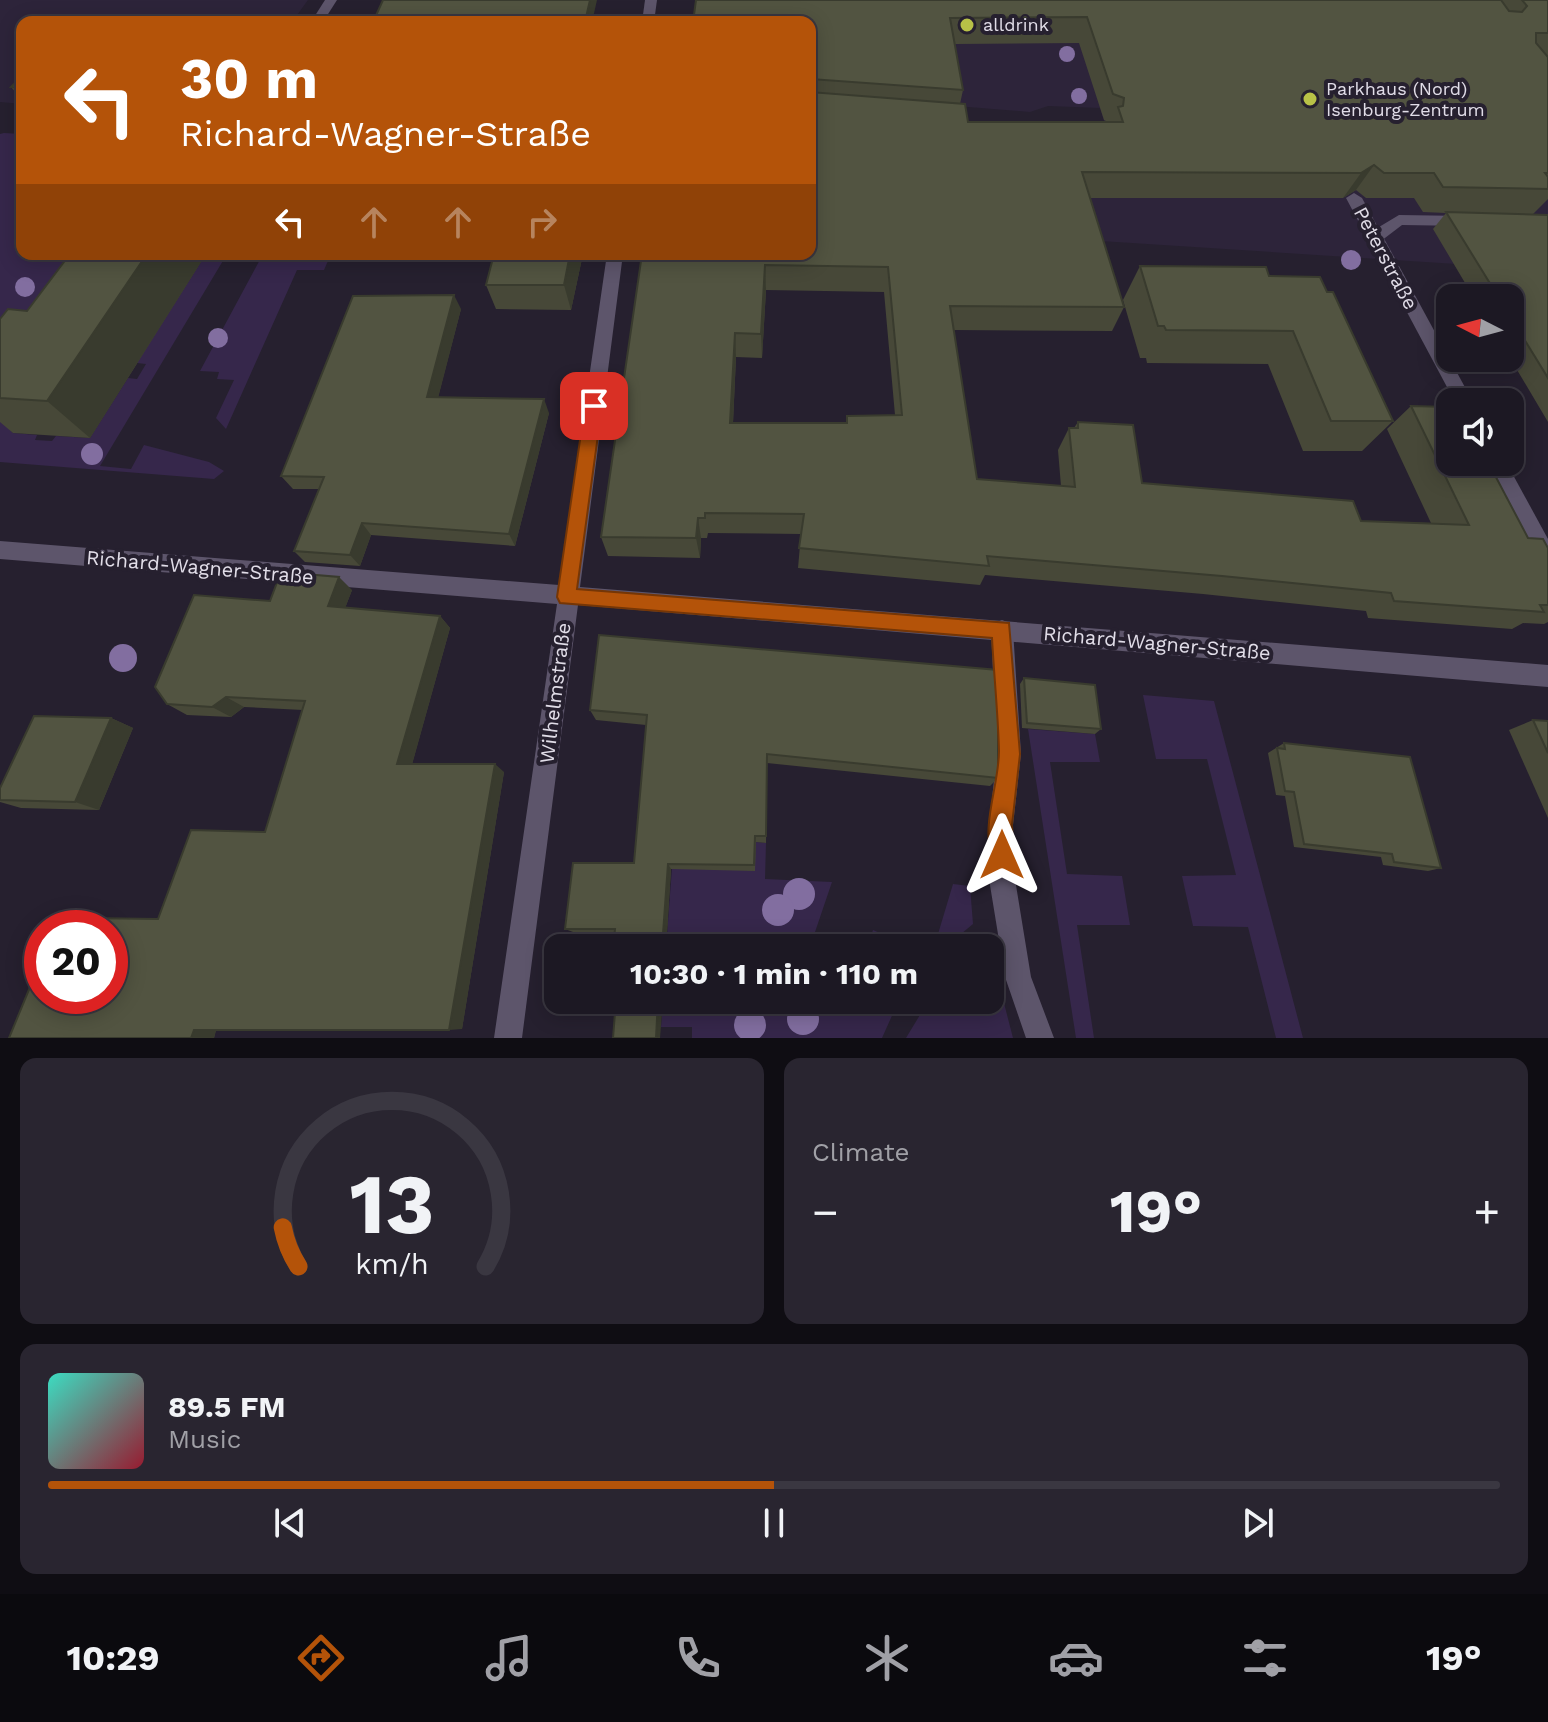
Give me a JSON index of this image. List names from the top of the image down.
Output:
{
  "streets": {
    "street": ["Peterstraße", "Richard-Wagner-Straße", "Wilhelmstraße"]
  },
  "crossings": [
    ["Richard-Wagner-Straße", "Wilhelmstraße"]
  ],
  "places": ["alldrink", "Parkhaus (Nord) Isenburg-Zentrum"],
  "north": "left",
  "page": {
    "turn": ["30 m", "Richard-Wagner-Straße"],
    "limit": "20",
    "trip": "10:30 · 1 min · 110 m",
    "tile": "Climate",
    "heat": ["−", "19°", "+"],
    "song": ["89.5 FM", "Music"],
    "tabs": ["10:29", "19°"],
    "gauge": ["13", "km/h"]
  }
}
